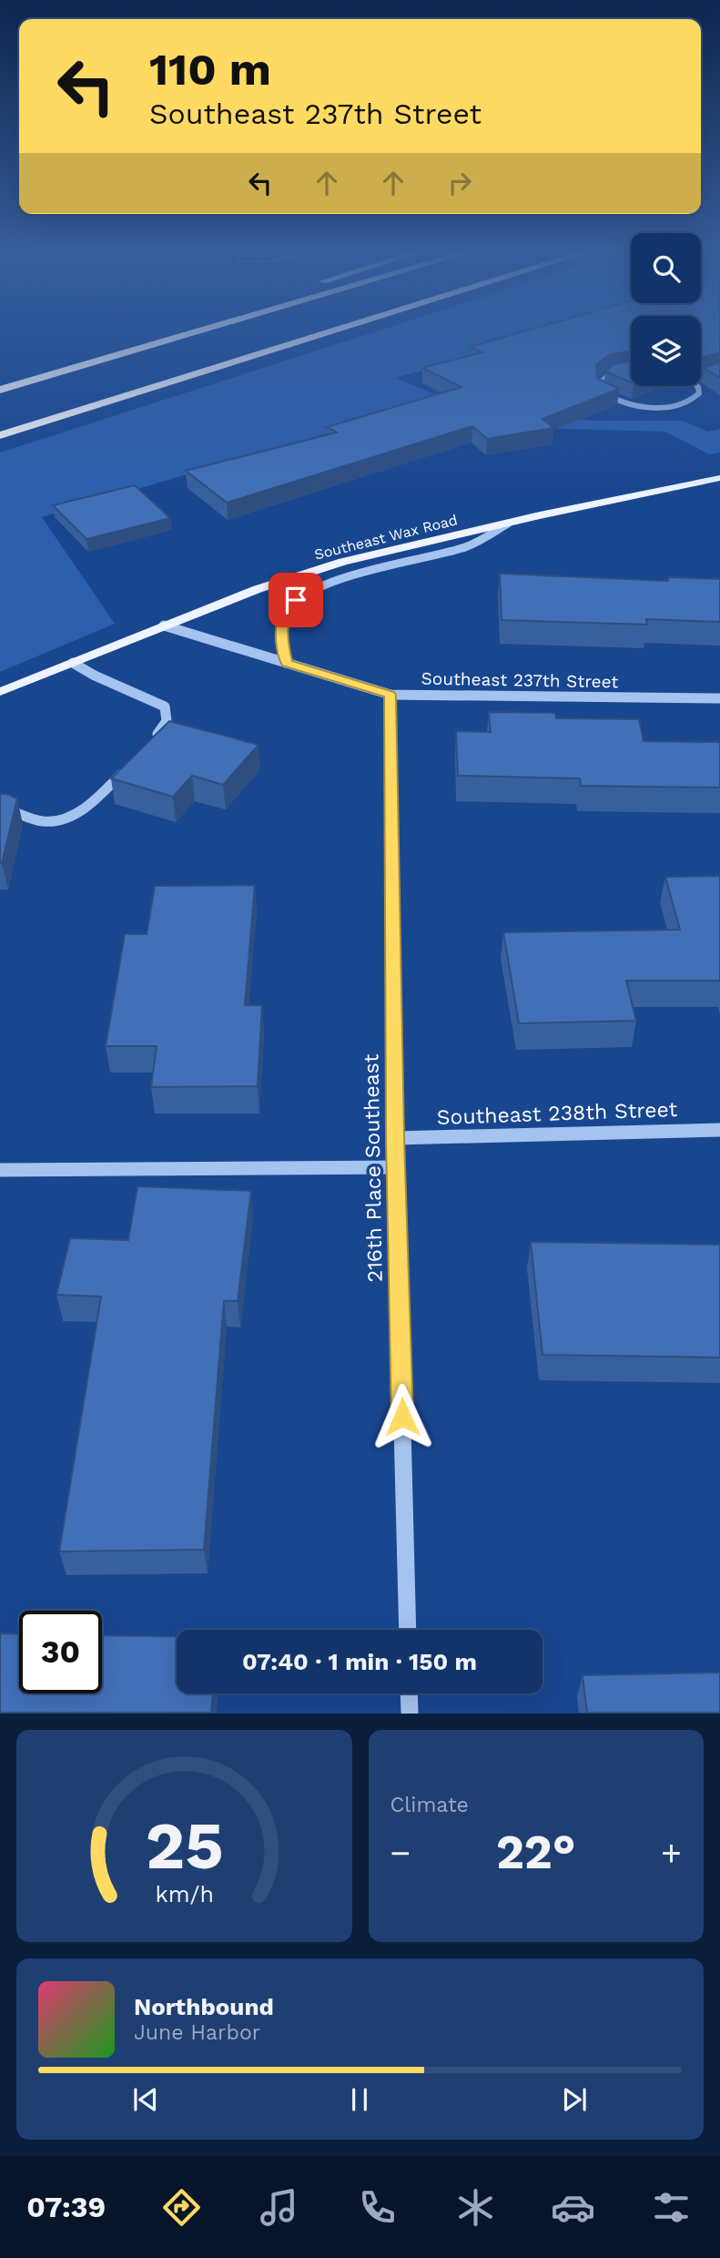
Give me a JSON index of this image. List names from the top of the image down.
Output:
{
  "streets": {
    "main road": ["Southeast Wax Road"],
    "street": ["Southeast 237th Street", "Southeast 238th Street", "216th Place Southeast"]
  },
  "crossings": [
    ["Southeast Wax Road", "Southeast 237th Street"],
    ["Southeast 237th Street", "216th Place Southeast"],
    ["Southeast 238th Street", "216th Place Southeast"]
  ],
  "page": {
    "turn": ["110 m", "Southeast 237th Street"],
    "limit": "30",
    "trip": "07:40 · 1 min · 150 m",
    "tile": "Climate",
    "heat": ["−", "22°", "+"],
    "song": ["Northbound", "June Harbor"],
    "tabs": "07:39",
    "gauge": ["25", "km/h"]
  }
}
